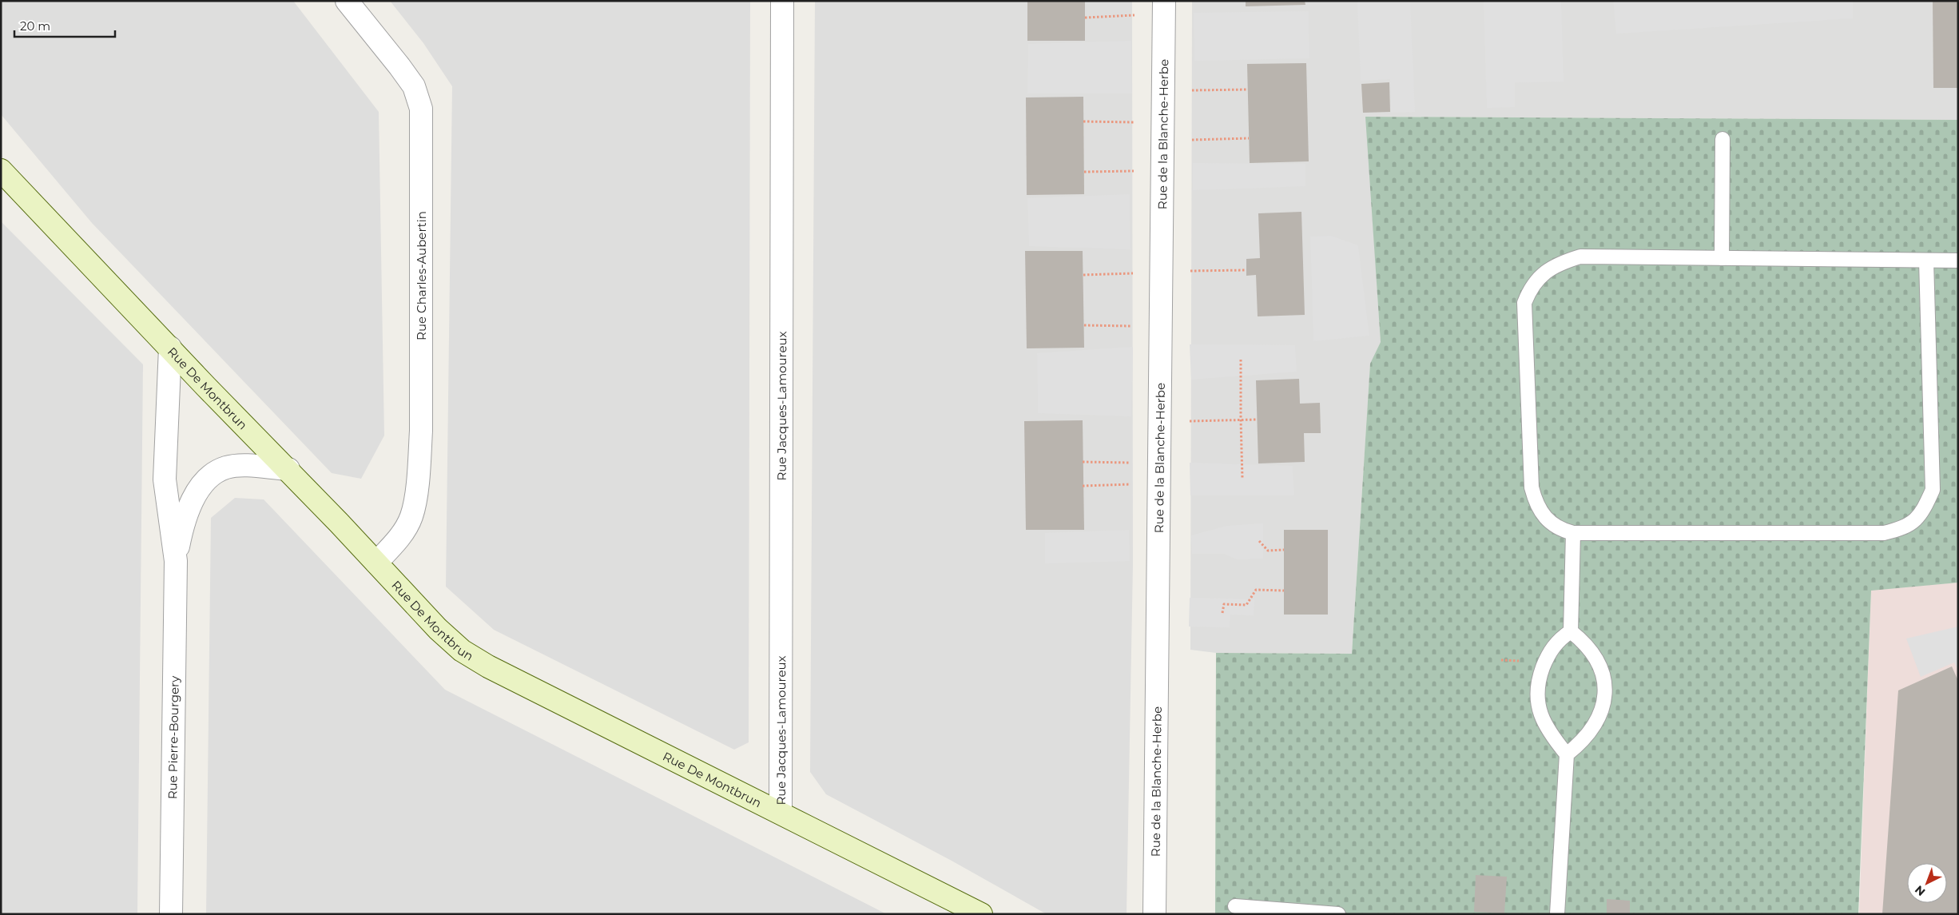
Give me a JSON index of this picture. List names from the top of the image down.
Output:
{
  "streets": {
    "street": [
      "Rue de la Blanche-Herbe",
      "Rue Charles-Aubertin",
      "Rue De Montbrun",
      "Rue Jacques-Lamoureux",
      "Rue Pierre-Bourgery"
    ]
  },
  "crossings": [
    ["Rue Charles-Aubertin", "Rue De Montbrun"],
    ["Rue De Montbrun", "Rue Jacques-Lamoureux"],
    ["Rue De Montbrun", "Rue Pierre-Bourgery"]
  ],
  "scale_bar": "20 m",
  "north": "bottom left"
}
